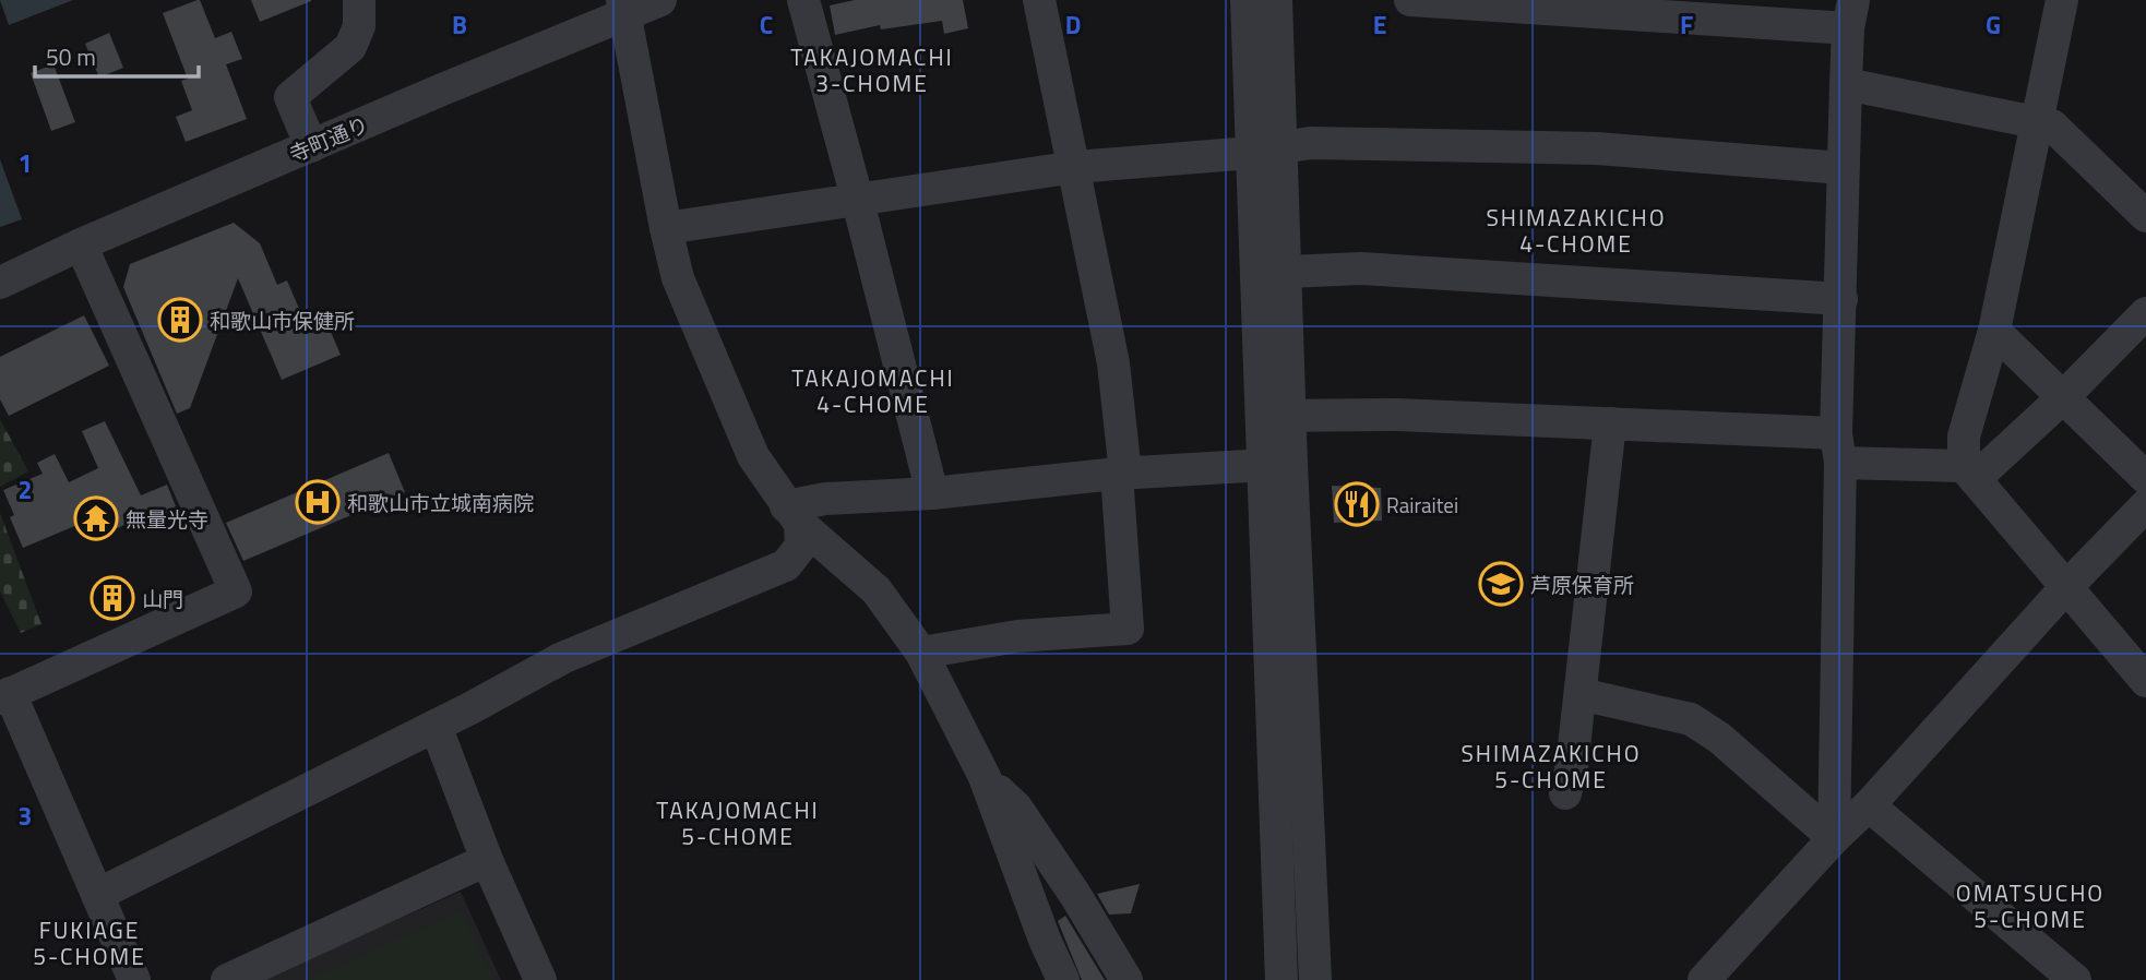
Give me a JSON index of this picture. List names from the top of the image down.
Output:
{
  "streets": {
    "street": ["寺町通り"]
  },
  "districts": [
    "TAKAJOMACHI 3-CHOME",
    "SHIMAZAKICHO 4-CHOME",
    "TAKAJOMACHI 4-CHOME",
    "SHIMAZAKICHO 5-CHOME",
    "TAKAJOMACHI 5-CHOME",
    "OMATSUCHO 5-CHOME",
    "FUKIAGE 5-CHOME"
  ],
  "places": {
    "building": ["和歌山市保健所", "山門"],
    "hospital": ["和歌山市立城南病院"],
    "restaurant": ["Rairaitei"],
    "temple": ["無量光寺"],
    "school or university": ["芦原保育所"]
  },
  "scale_bar": "50 m",
  "grid": {
    "columns": [
      "B",
      "C",
      "D",
      "E",
      "F",
      "G"
    ],
    "rows": ["1", "2", "3"]
  }
}
